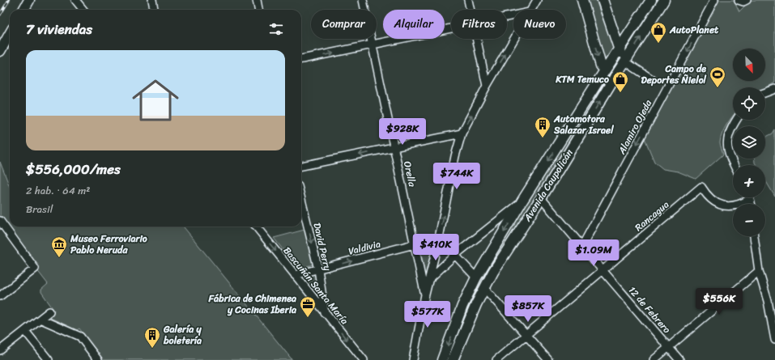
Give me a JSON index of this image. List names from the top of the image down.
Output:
{
  "streets": {
    "main road": ["Avenida Caupolicán"],
    "street": [
      "Alamiro Ojeda",
      "Orella",
      "Rancagua",
      "David Perry",
      "Valdivia",
      "Bascuñán Santa María",
      "12 de Febrero"
    ]
  },
  "crossings": [
    ["Alamiro Ojeda", "12 de Febrero"],
    ["Orella", "Valdivia"],
    ["Avenida Caupolicán", "12 de Febrero"],
    ["Rancagua", "12 de Febrero"],
    ["David Perry", "Valdivia"],
    ["David Perry", "Bascuñán Santa María"],
    ["Valdivia", "Bascuñán Santa María"]
  ],
  "one_way": [
    "Alamiro Ojeda",
    "David Perry",
    "Valdivia",
    "Bascuñán Santa María"
  ],
  "places": {
    "shop": ["AutoPlanet", "KTM Temuco"],
    "sports": ["Campo de Deportes Ñielol"],
    "building": ["Automotora Salazar Israel", "Galería y boletería"],
    "museum": ["Museo Ferroviario Pablo Neruda"],
    "office": ["Fábrica de Chimenea y Cocinas Iberia"]
  },
  "north": "bottom right",
  "page": {
    "chip": [
      "Comprar",
      "Alquilar",
      "Filtros",
      "Nuevo"
    ],
    "heading": "7 viviendas",
    "map_buttons": ["+", "−"],
    "list": [
      {
        "name": "$556,000/mes",
        "note": "2 hab. · 64 m² · Brasil"
      }
    ],
    "price": [
      "$928K",
      "$744K",
      "$410K",
      "$1.09M",
      "$556K",
      "$857K",
      "$577K"
    ]
  }
}
